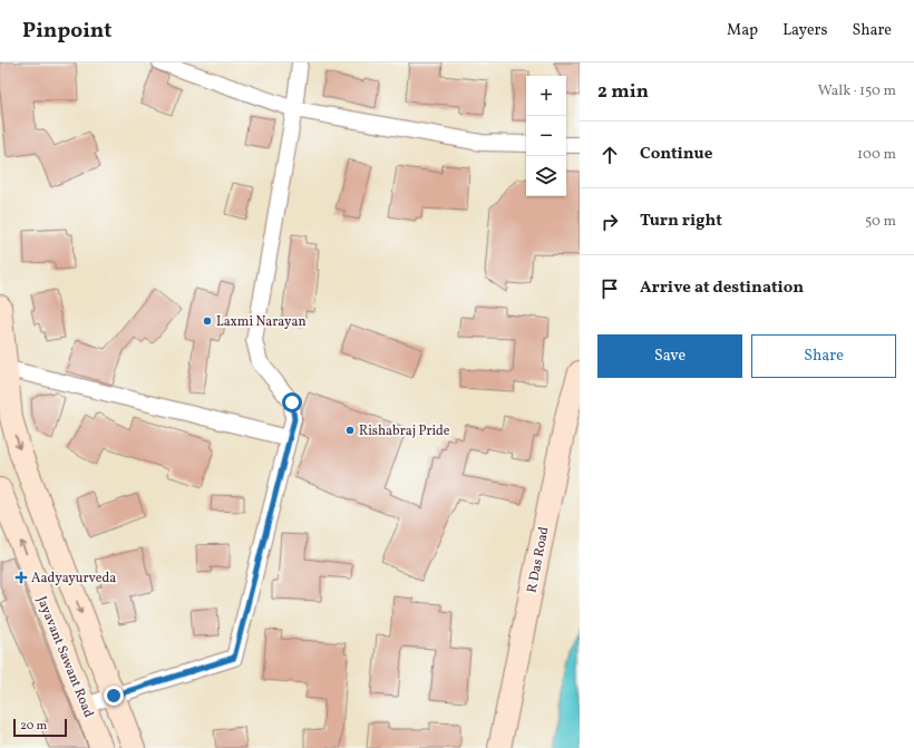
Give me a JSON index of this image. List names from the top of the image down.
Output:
{
  "streets": {
    "street": ["R Das Road", "Jayavant Sawant Road"]
  },
  "places": {
    "other": ["Laxmi Narayan", "Rishabraj Pride"],
    "health": ["Aadyayurveda"]
  },
  "scale_bar": "20 m",
  "page": {
    "header": "Pinpoint",
    "nav": ["Map", "Layers", "Share"],
    "heading": ["2 min", "Walk · 150 m"],
    "map_buttons": ["+", "−"],
    "list": [
      ["Continue", "100 m"],
      ["Turn right", "50 m"],
      "Arrive at destination"
    ],
    "buttons": ["Save", "Share"],
    "scale": "20 m"
  }
}
